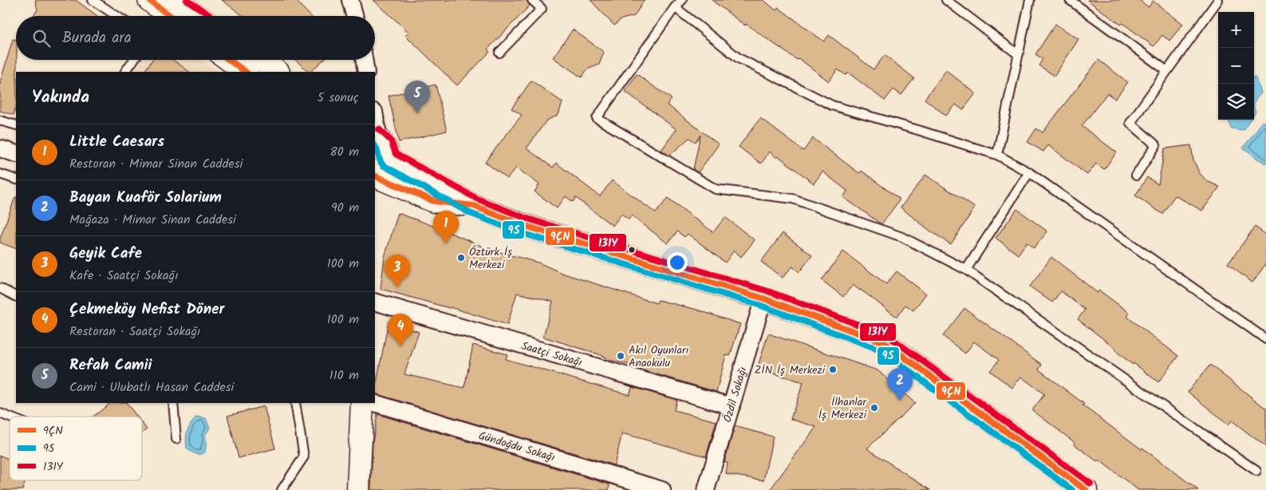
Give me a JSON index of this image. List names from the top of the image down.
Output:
{
  "streets": {
    "street": ["Saatçi Sokağı", "Özdil Sokağı", "Gündoğdu Sokağı"]
  },
  "crossings": [
    ["Saatçi Sokağı", "Özdil Sokağı"]
  ],
  "places": [
    "Öztürk İş Merkezi",
    "Akıl Oyunları Anaokulu",
    "ZİN İş Merkezi",
    "İlhanlar İş Merkezi"
  ],
  "lines": ["transit line 9ÇN", "transit line 131Y", "transit line 9S"],
  "legend": ["9ÇN", "9S", "131Y"],
  "page": {
    "map_buttons": ["+", "−"],
    "search": "Burada ara",
    "heading": ["Yakında", "5 sonuç"],
    "pins": [
      "5",
      "1",
      "3",
      "4",
      "2"
    ],
    "list": [
      {
        "mark": "1",
        "name": "Little Caesars",
        "note": "Restoran · Mimar Sinan Caddesi",
        "value": "80 m"
      },
      {
        "mark": "2",
        "name": "Bayan Kuaför Solarium",
        "note": "Mağaza · Mimar Sinan Caddesi",
        "value": "90 m"
      },
      {
        "mark": "3",
        "name": "Geyik Cafe",
        "note": "Kafe · Saatçi Sokağı",
        "value": "100 m"
      },
      {
        "mark": "4",
        "name": "Çekmeköy Nefist Döner",
        "note": "Restoran · Saatçi Sokağı",
        "value": "100 m"
      },
      {
        "mark": "5",
        "name": "Refah Camii",
        "note": "Cami · Ulubatlı Hasan Caddesi",
        "value": "110 m"
      }
    ]
  }
}
